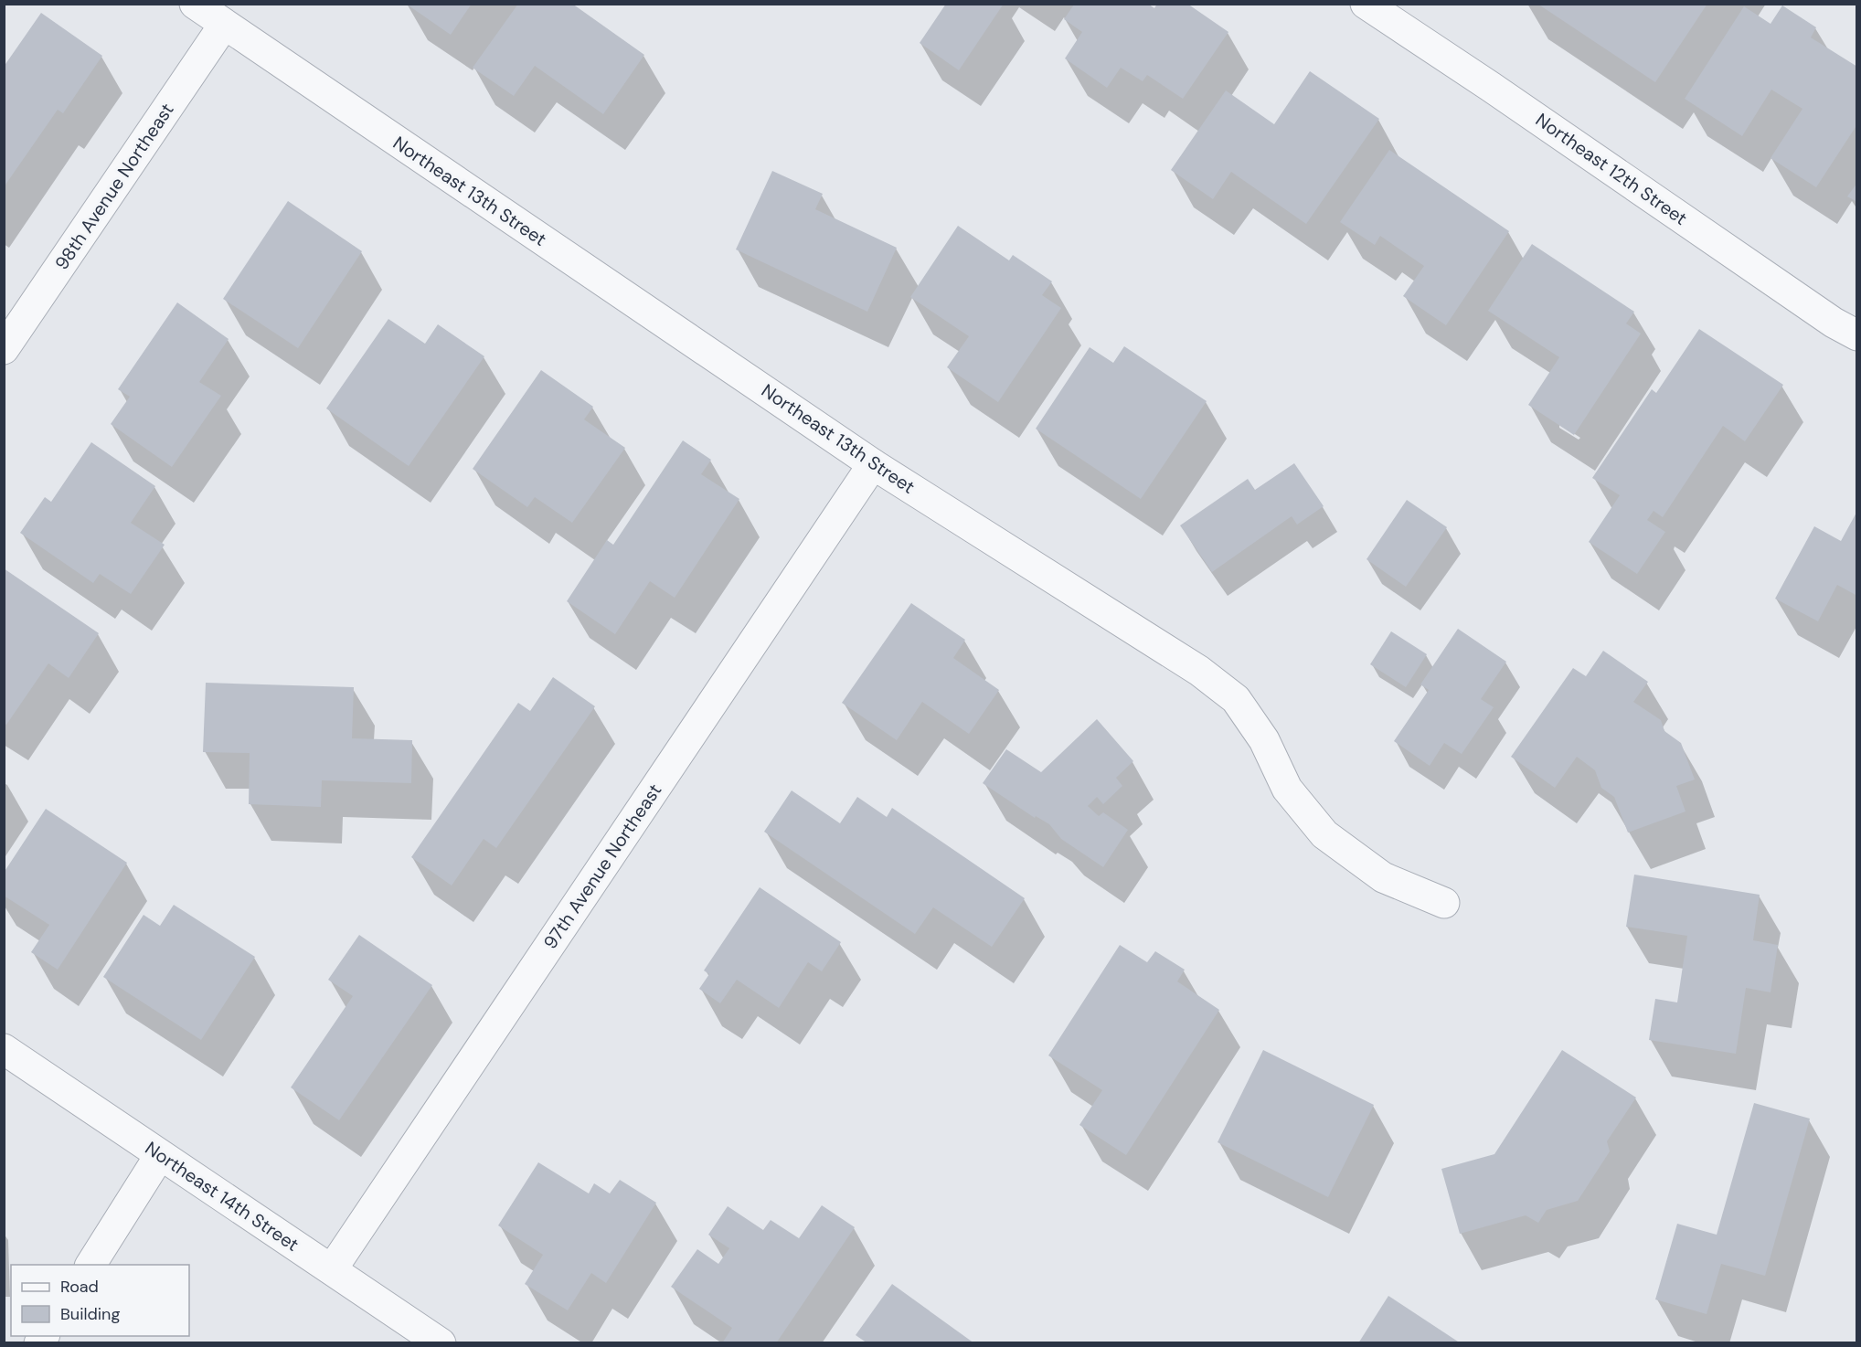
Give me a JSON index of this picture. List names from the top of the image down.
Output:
{
  "streets": {
    "street": [
      "Northeast 12th Street",
      "98th Avenue Northeast",
      "Northeast 13th Street",
      "97th Avenue Northeast",
      "Northeast 14th Street"
    ]
  },
  "crossings": [
    ["98th Avenue Northeast", "Northeast 13th Street"],
    ["Northeast 13th Street", "97th Avenue Northeast"],
    ["97th Avenue Northeast", "Northeast 14th Street"]
  ],
  "legend": ["Road", "Building"]
}
